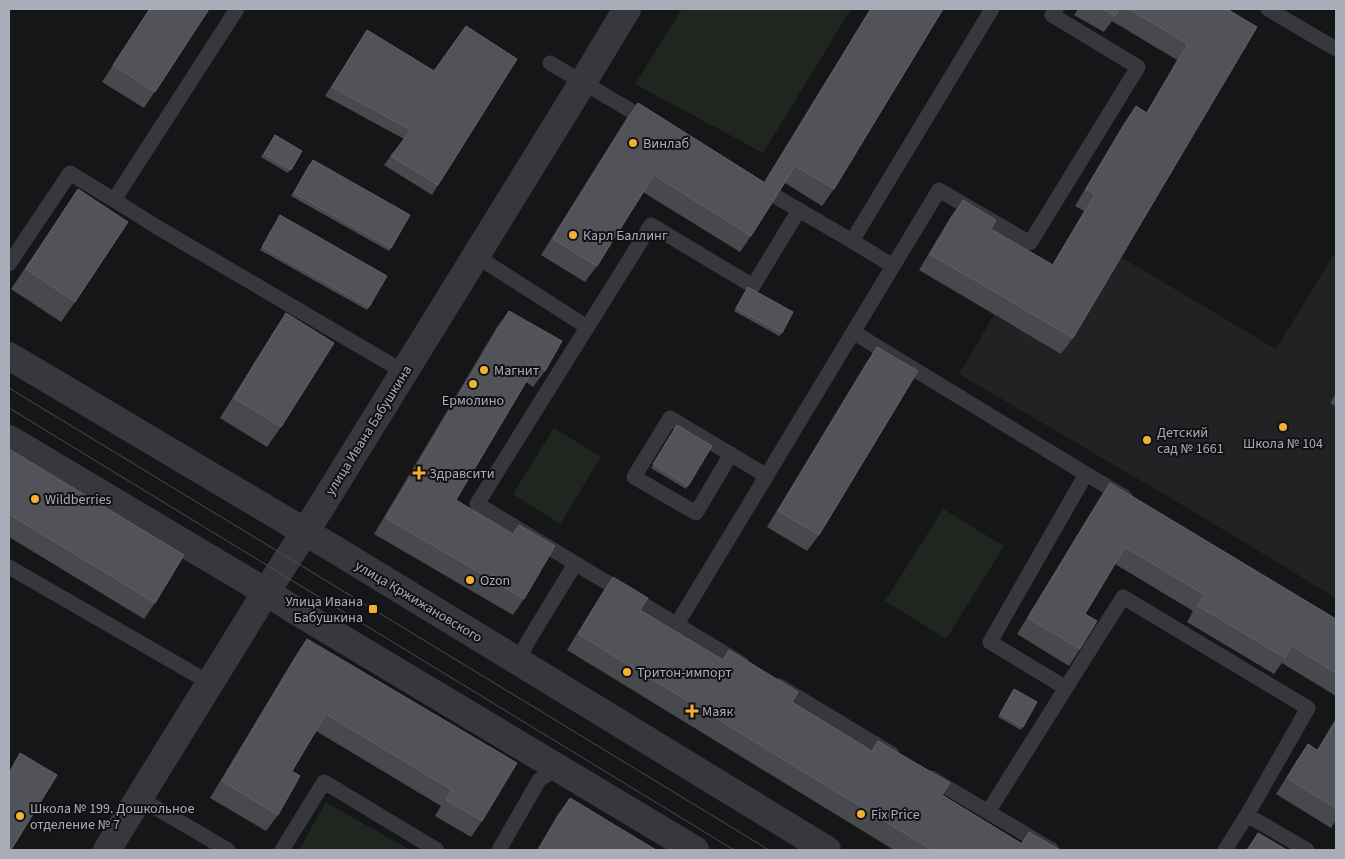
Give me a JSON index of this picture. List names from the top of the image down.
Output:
{
  "streets": {
    "street": ["улица Ивана Бабушкина", "улица Кржижановского"]
  },
  "crossings": [
    ["улица Ивана Бабушкина", "улица Кржижановского"]
  ],
  "places": {
    "other": [
      "Винлаб",
      "Карл Баллинг",
      "Магнит",
      "Ермолино",
      "Школа № 104",
      "Детский сад № 1661",
      "Wildberries",
      "Ozon",
      "Тритон-импорт",
      "Fix Price",
      "Школа № 199. Дошкольное отделение № 7"
    ],
    "health": ["Здравсити", "Маяк"],
    "transit": ["Улица Ивана Бабушкина"]
  }
}
